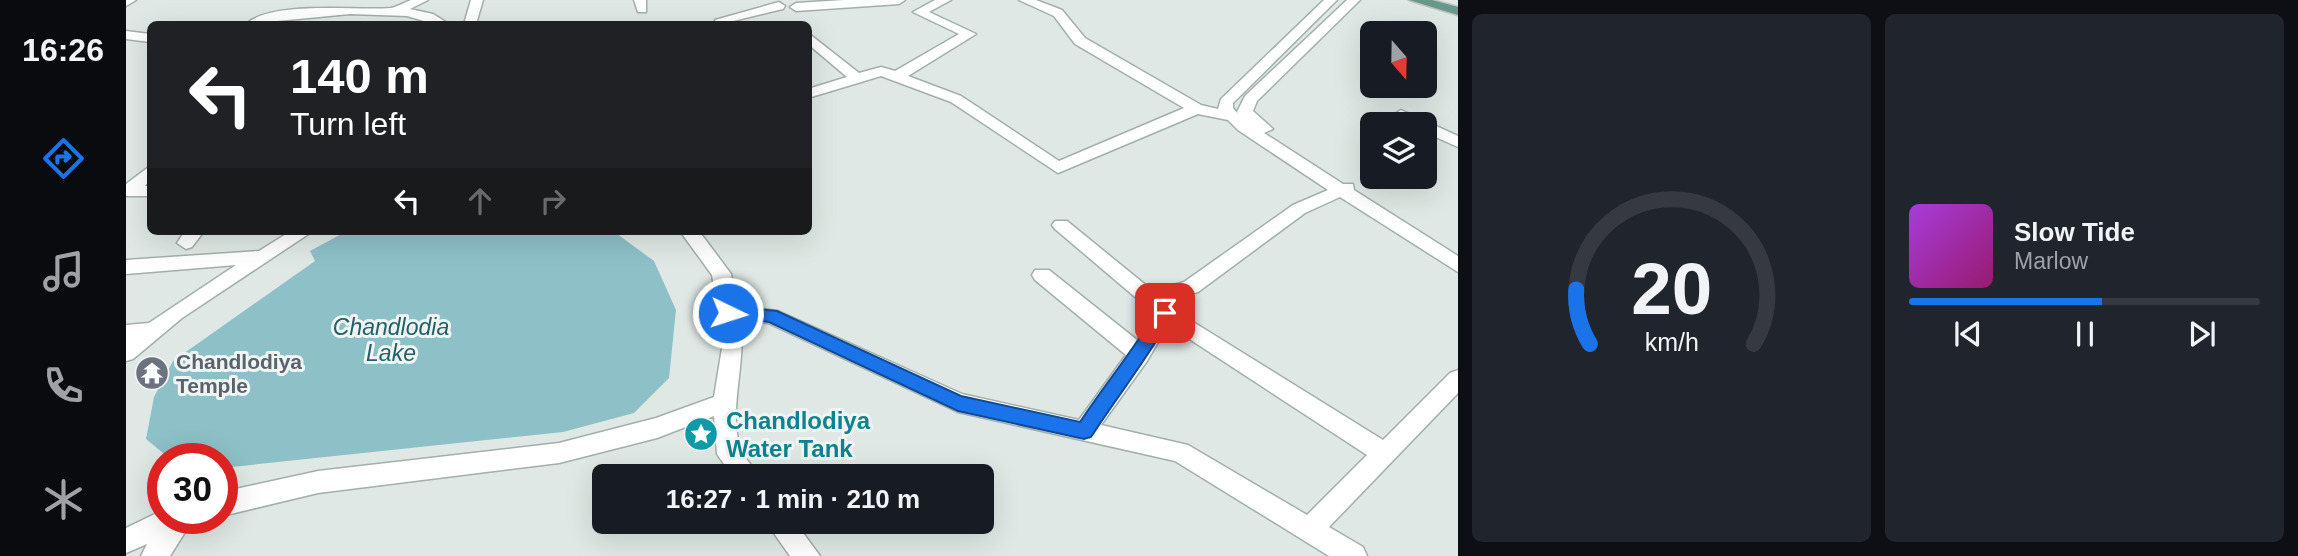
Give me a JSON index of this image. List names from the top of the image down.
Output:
{
  "water": ["Chandlodia Lake"],
  "places": {
    "temple": ["Chandlodiya Temple"],
    "place": ["Chandlodiya Water Tank"]
  },
  "north": "bottom",
  "page": {
    "tabs": "16:26",
    "turn": ["140 m", "Turn left"],
    "song": ["Slow Tide", "Marlow"],
    "limit": "30",
    "trip": "16:27 · 1 min · 210 m",
    "gauge": ["20", "km/h"]
  }
}
